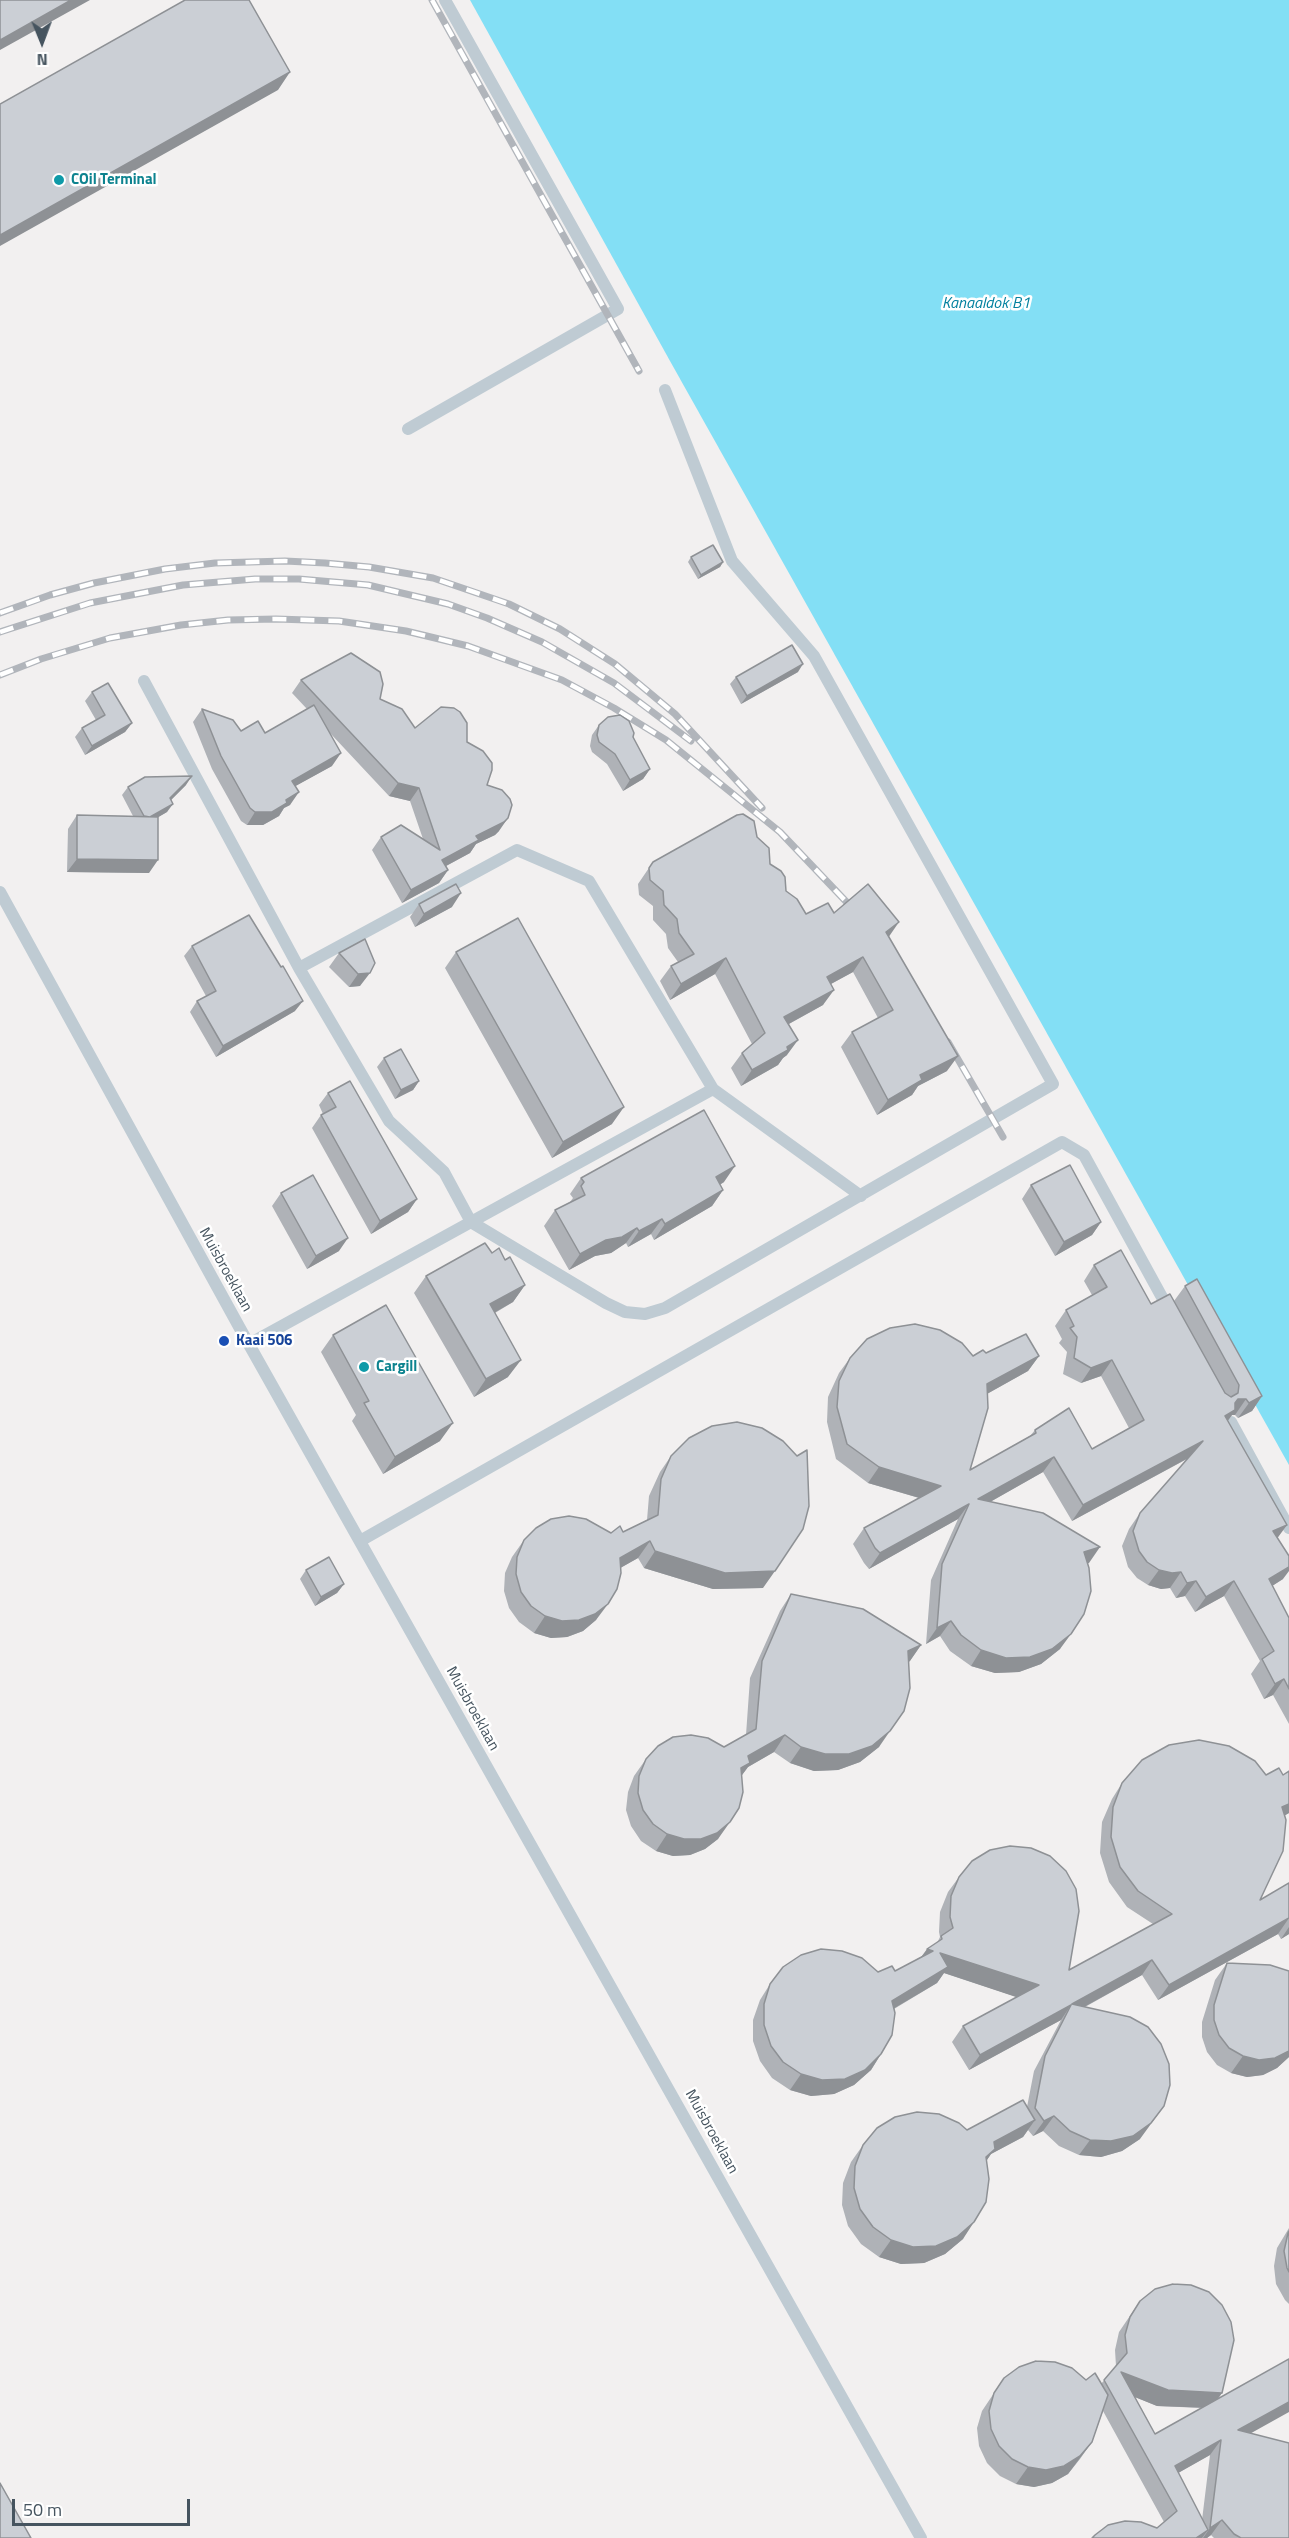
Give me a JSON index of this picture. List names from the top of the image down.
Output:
{
  "streets": {
    "lane": ["Muisbroeklaan"]
  },
  "water": ["Kanaaldok B1"],
  "places": ["COil Terminal", "Kaai 506", "Cargill"],
  "scale_bar": "50 m",
  "north": "bottom"
}
